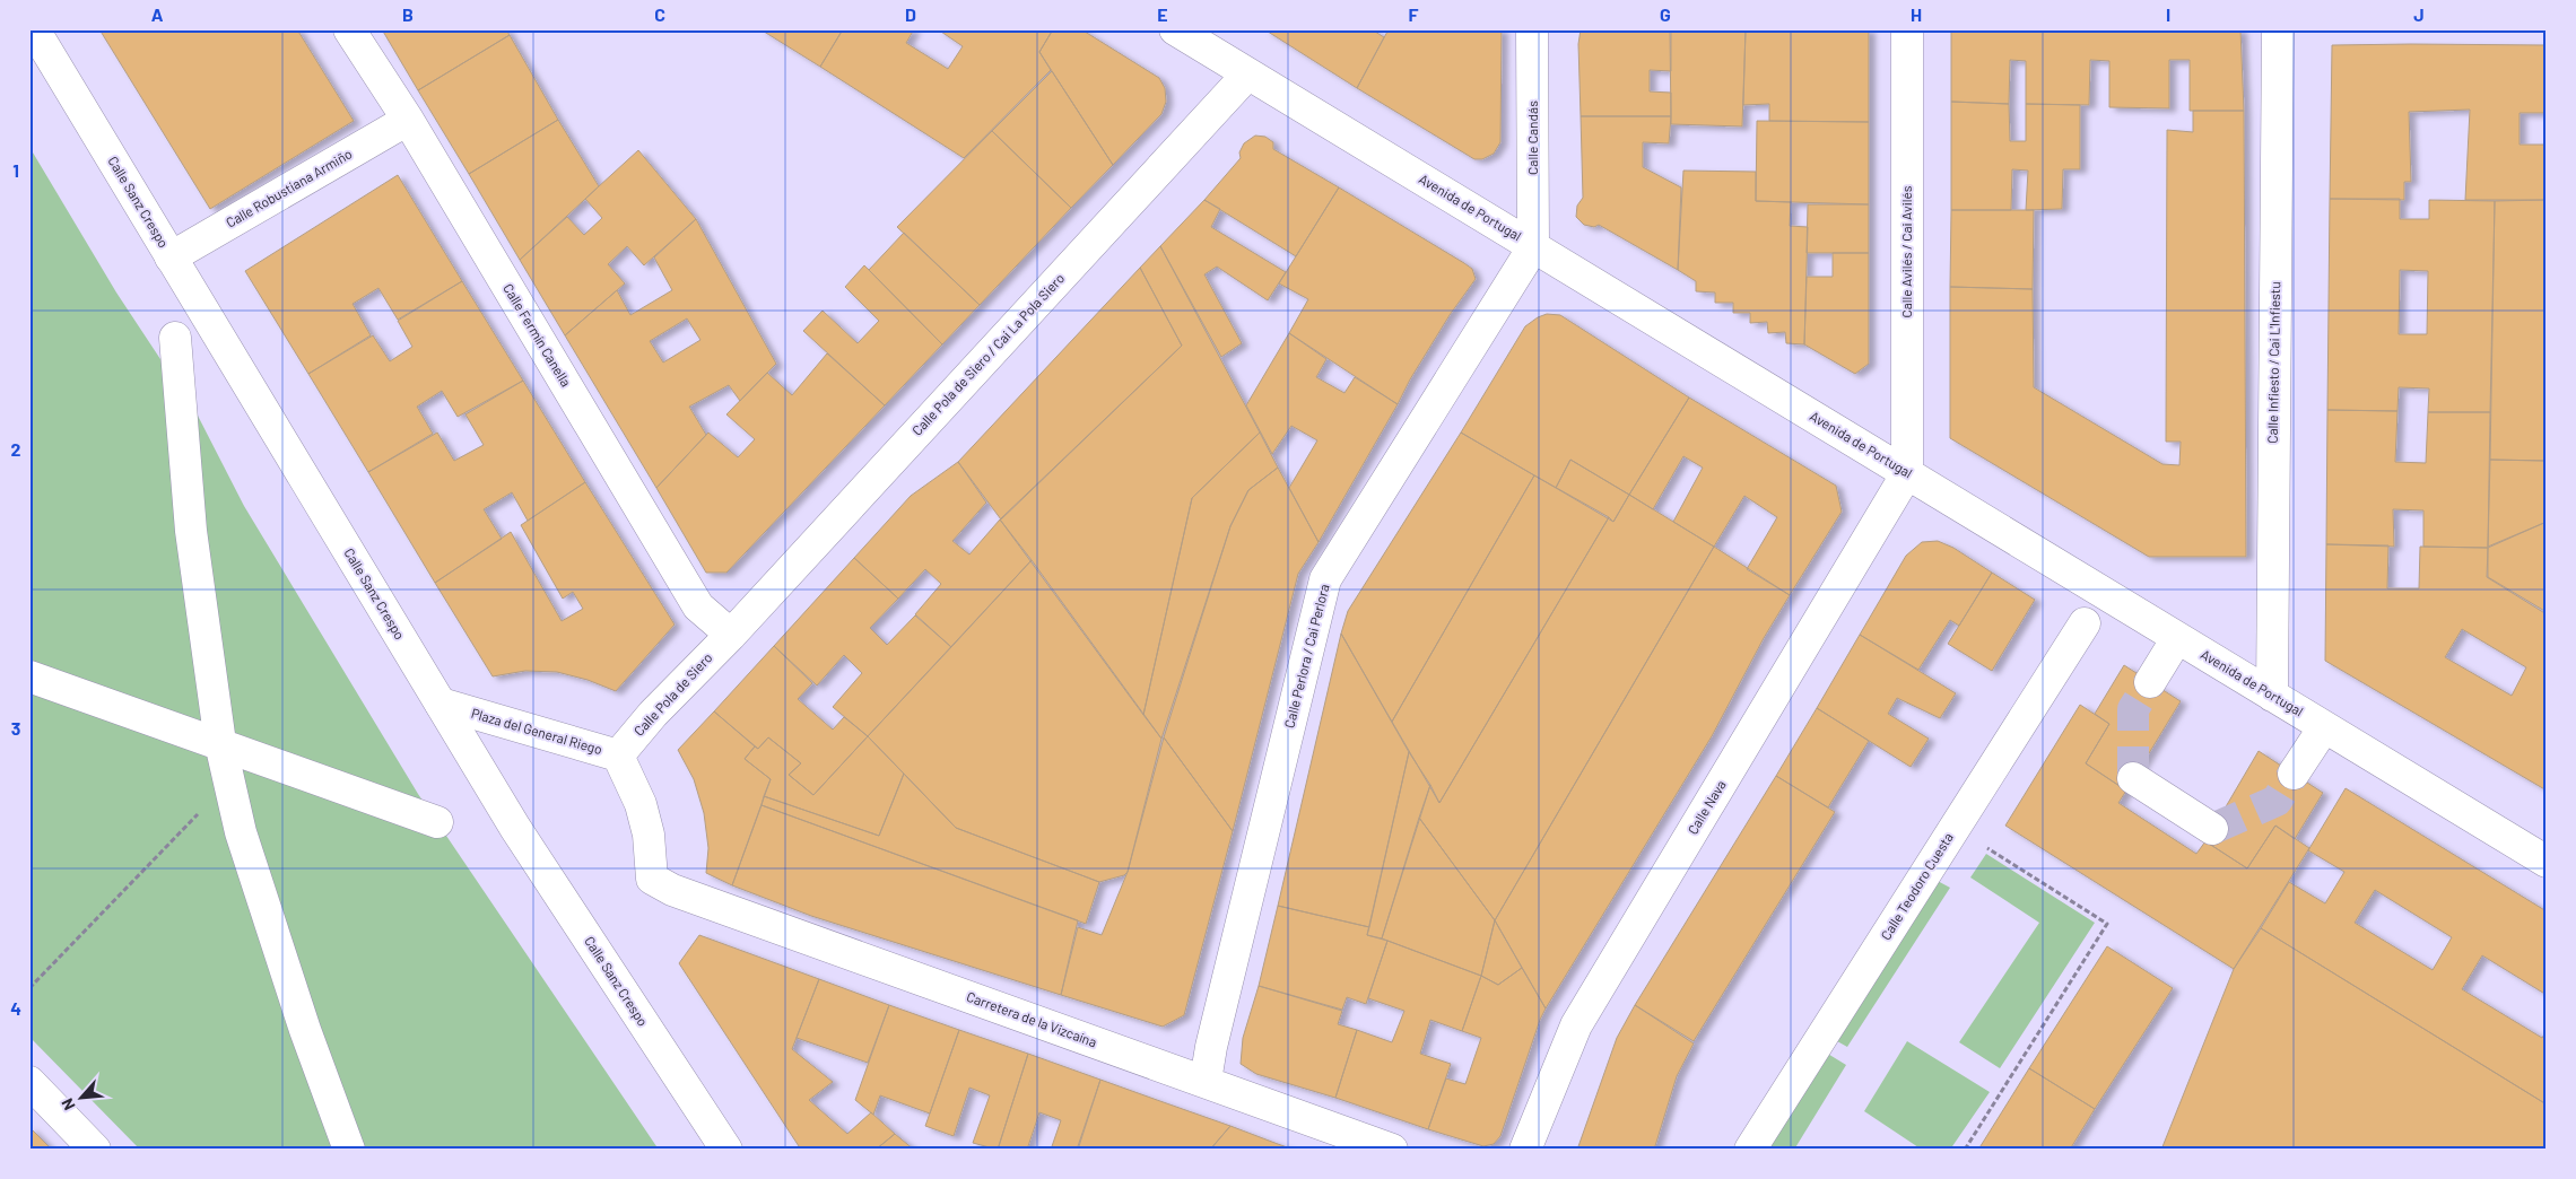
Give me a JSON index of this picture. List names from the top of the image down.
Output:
{
  "streets": {
    "street": [
      "Calle Candás",
      "Calle Robustiana Armiño",
      "Calle Sanz Crespo",
      "Avenida de Portugal",
      "Calle Avilés / Cai Avilés",
      "Calle Fermín Canella",
      "Calle Pola de Siero / Cai La Pola Siero",
      "Calle Infiesto / Cai L'Infiestu",
      "Calle Perlora / Cai Perlora",
      "Calle Pola de Siero",
      "Plaza del General Riego",
      "Calle Nava",
      "Calle Teodoro Cuesta",
      "Carretera de la Vizcaína"
    ]
  },
  "crossings": [
    ["Calle Candás", "Avenida de Portugal"],
    ["Calle Candás", "Calle Perlora / Cai Perlora"],
    ["Calle Robustiana Armiño", "Calle Sanz Crespo"],
    ["Calle Robustiana Armiño", "Calle Fermín Canella"],
    ["Calle Sanz Crespo", "Plaza del General Riego"],
    ["Avenida de Portugal", "Calle Avilés / Cai Avilés"],
    ["Avenida de Portugal", "Calle Pola de Siero / Cai La Pola Siero"],
    ["Avenida de Portugal", "Calle Infiesto / Cai L'Infiestu"],
    ["Avenida de Portugal", "Calle Perlora / Cai Perlora"],
    ["Avenida de Portugal", "Calle Nava"],
    ["Calle Avilés / Cai Avilés", "Calle Nava"],
    ["Calle Fermín Canella", "Calle Pola de Siero / Cai La Pola Siero"],
    ["Calle Fermín Canella", "Calle Pola de Siero"],
    ["Calle Pola de Siero / Cai La Pola Siero", "Calle Pola de Siero"],
    ["Calle Perlora / Cai Perlora", "Carretera de la Vizcaína"],
    ["Calle Pola de Siero", "Plaza del General Riego"],
    ["Plaza del General Riego", "Carretera de la Vizcaína"]
  ],
  "north": "bottom left",
  "grid": {
    "columns": [
      "A",
      "B",
      "C",
      "D",
      "E",
      "F",
      "G",
      "H",
      "I",
      "J"
    ],
    "rows": [
      "1",
      "2",
      "3",
      "4"
    ]
  }
}
